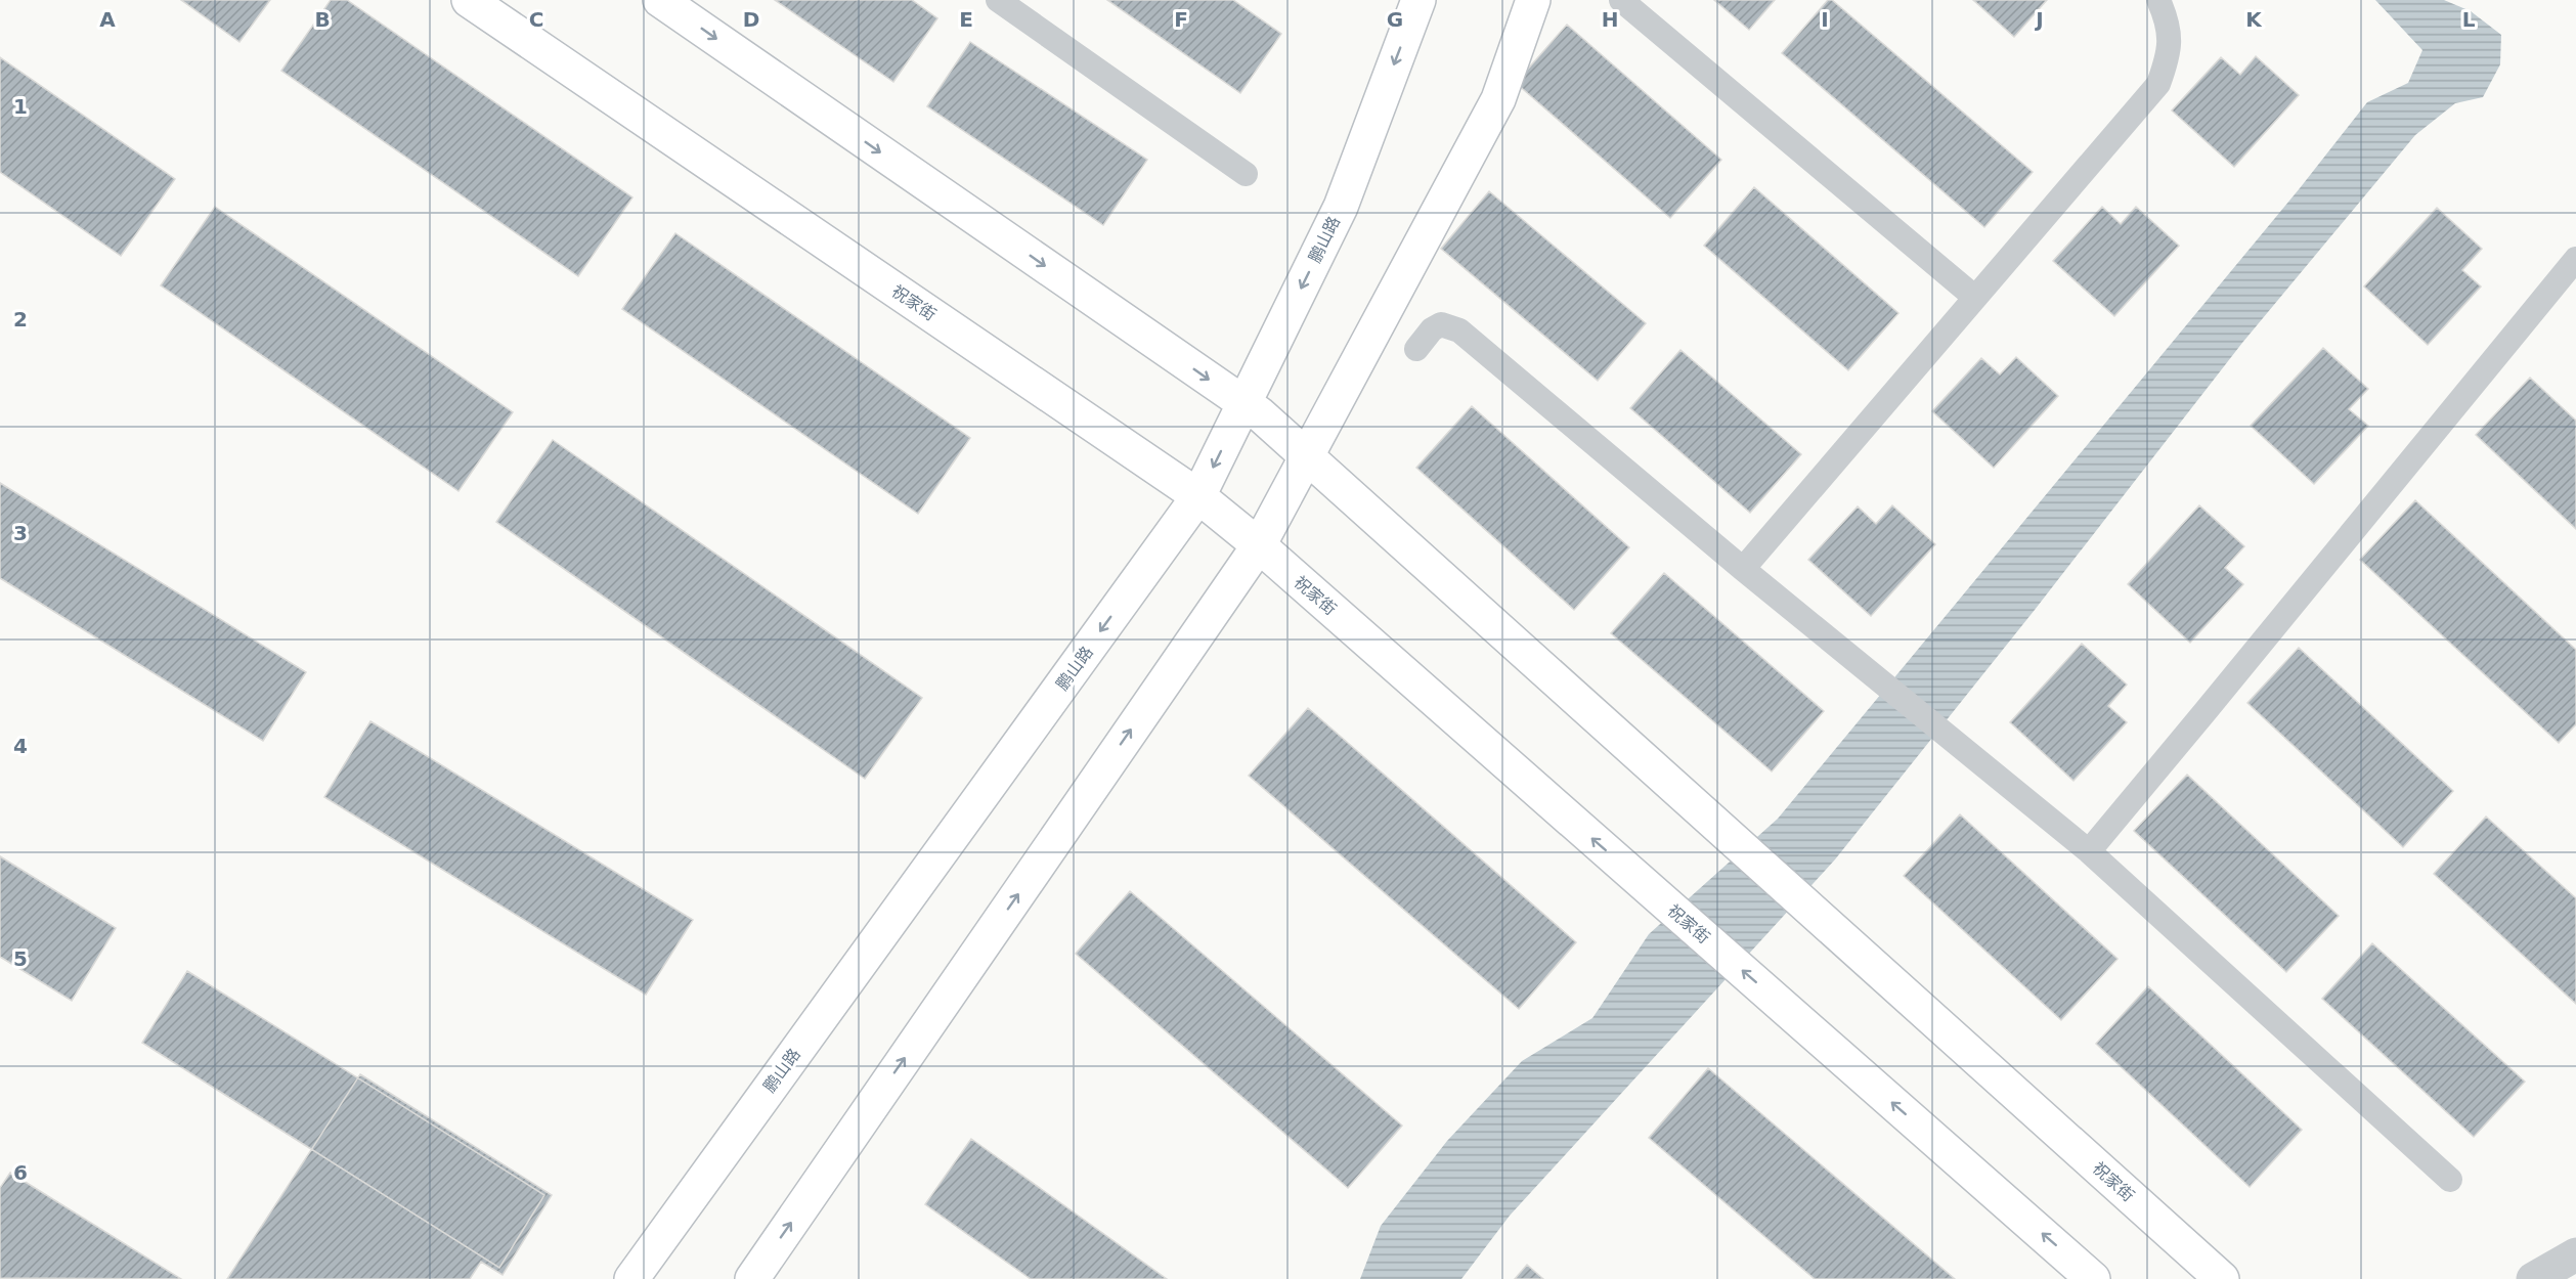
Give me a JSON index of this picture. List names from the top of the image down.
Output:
{
  "streets": {
    "street": ["鹏山路", "祝家街"]
  },
  "crossings": [
    ["鹏山路", "祝家街"]
  ],
  "grid": {
    "columns": [
      "A",
      "B",
      "C",
      "D",
      "E",
      "F",
      "G",
      "H",
      "I",
      "J",
      "K",
      "L"
    ],
    "rows": [
      "1",
      "2",
      "3",
      "4",
      "5",
      "6"
    ]
  }
}
